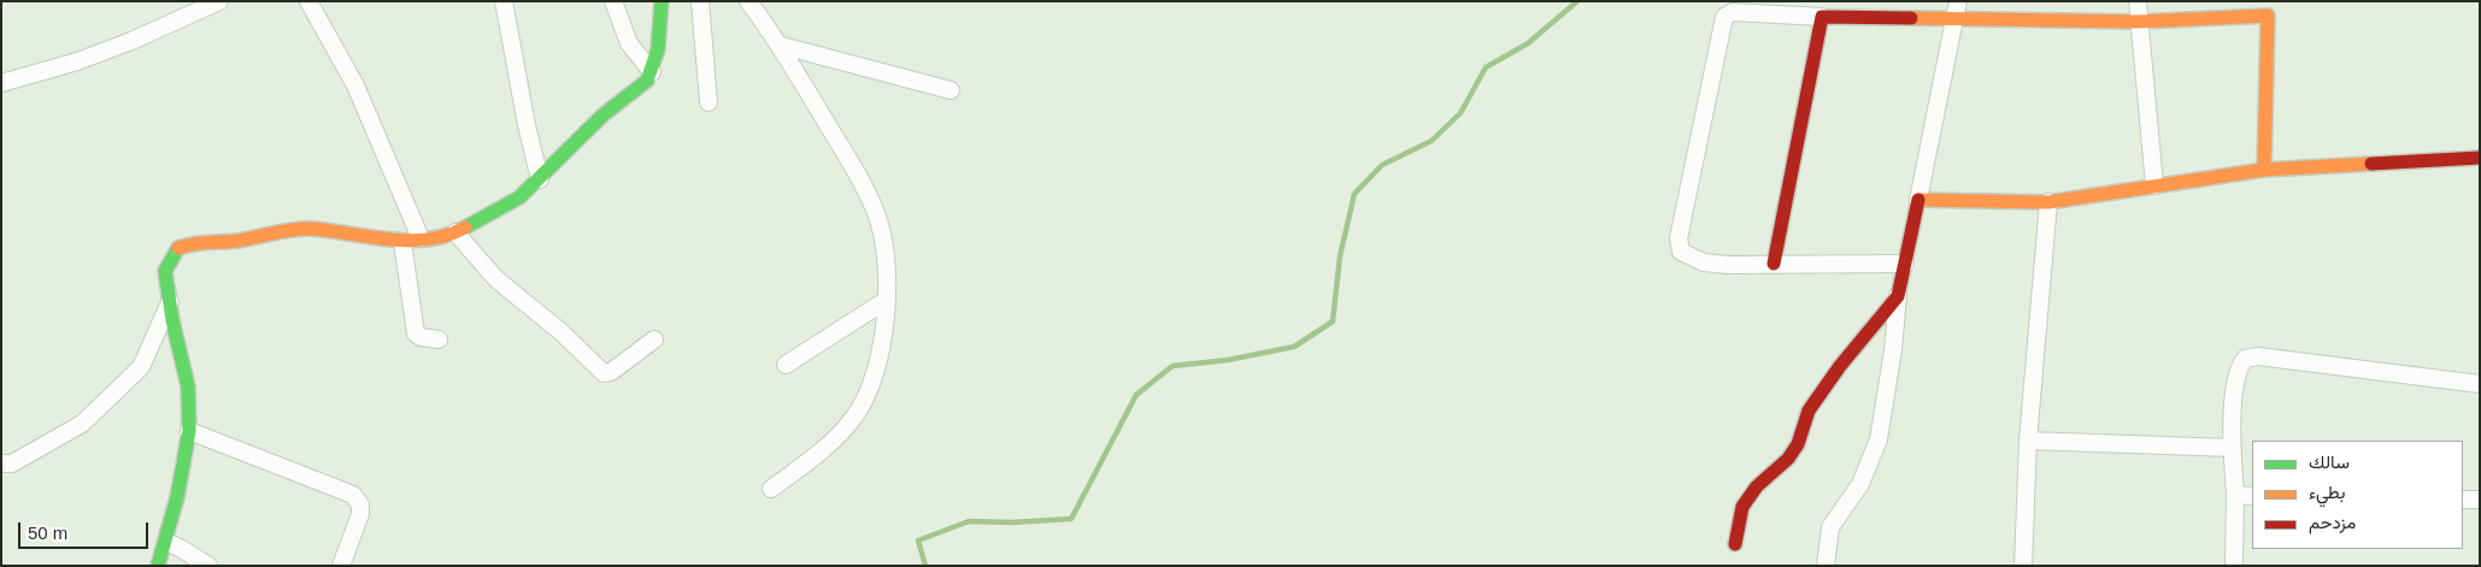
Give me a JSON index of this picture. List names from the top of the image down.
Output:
{
  "legend": ["سالك", "بطيء", "مزدحم"],
  "scale_bar": "50 m"
}
